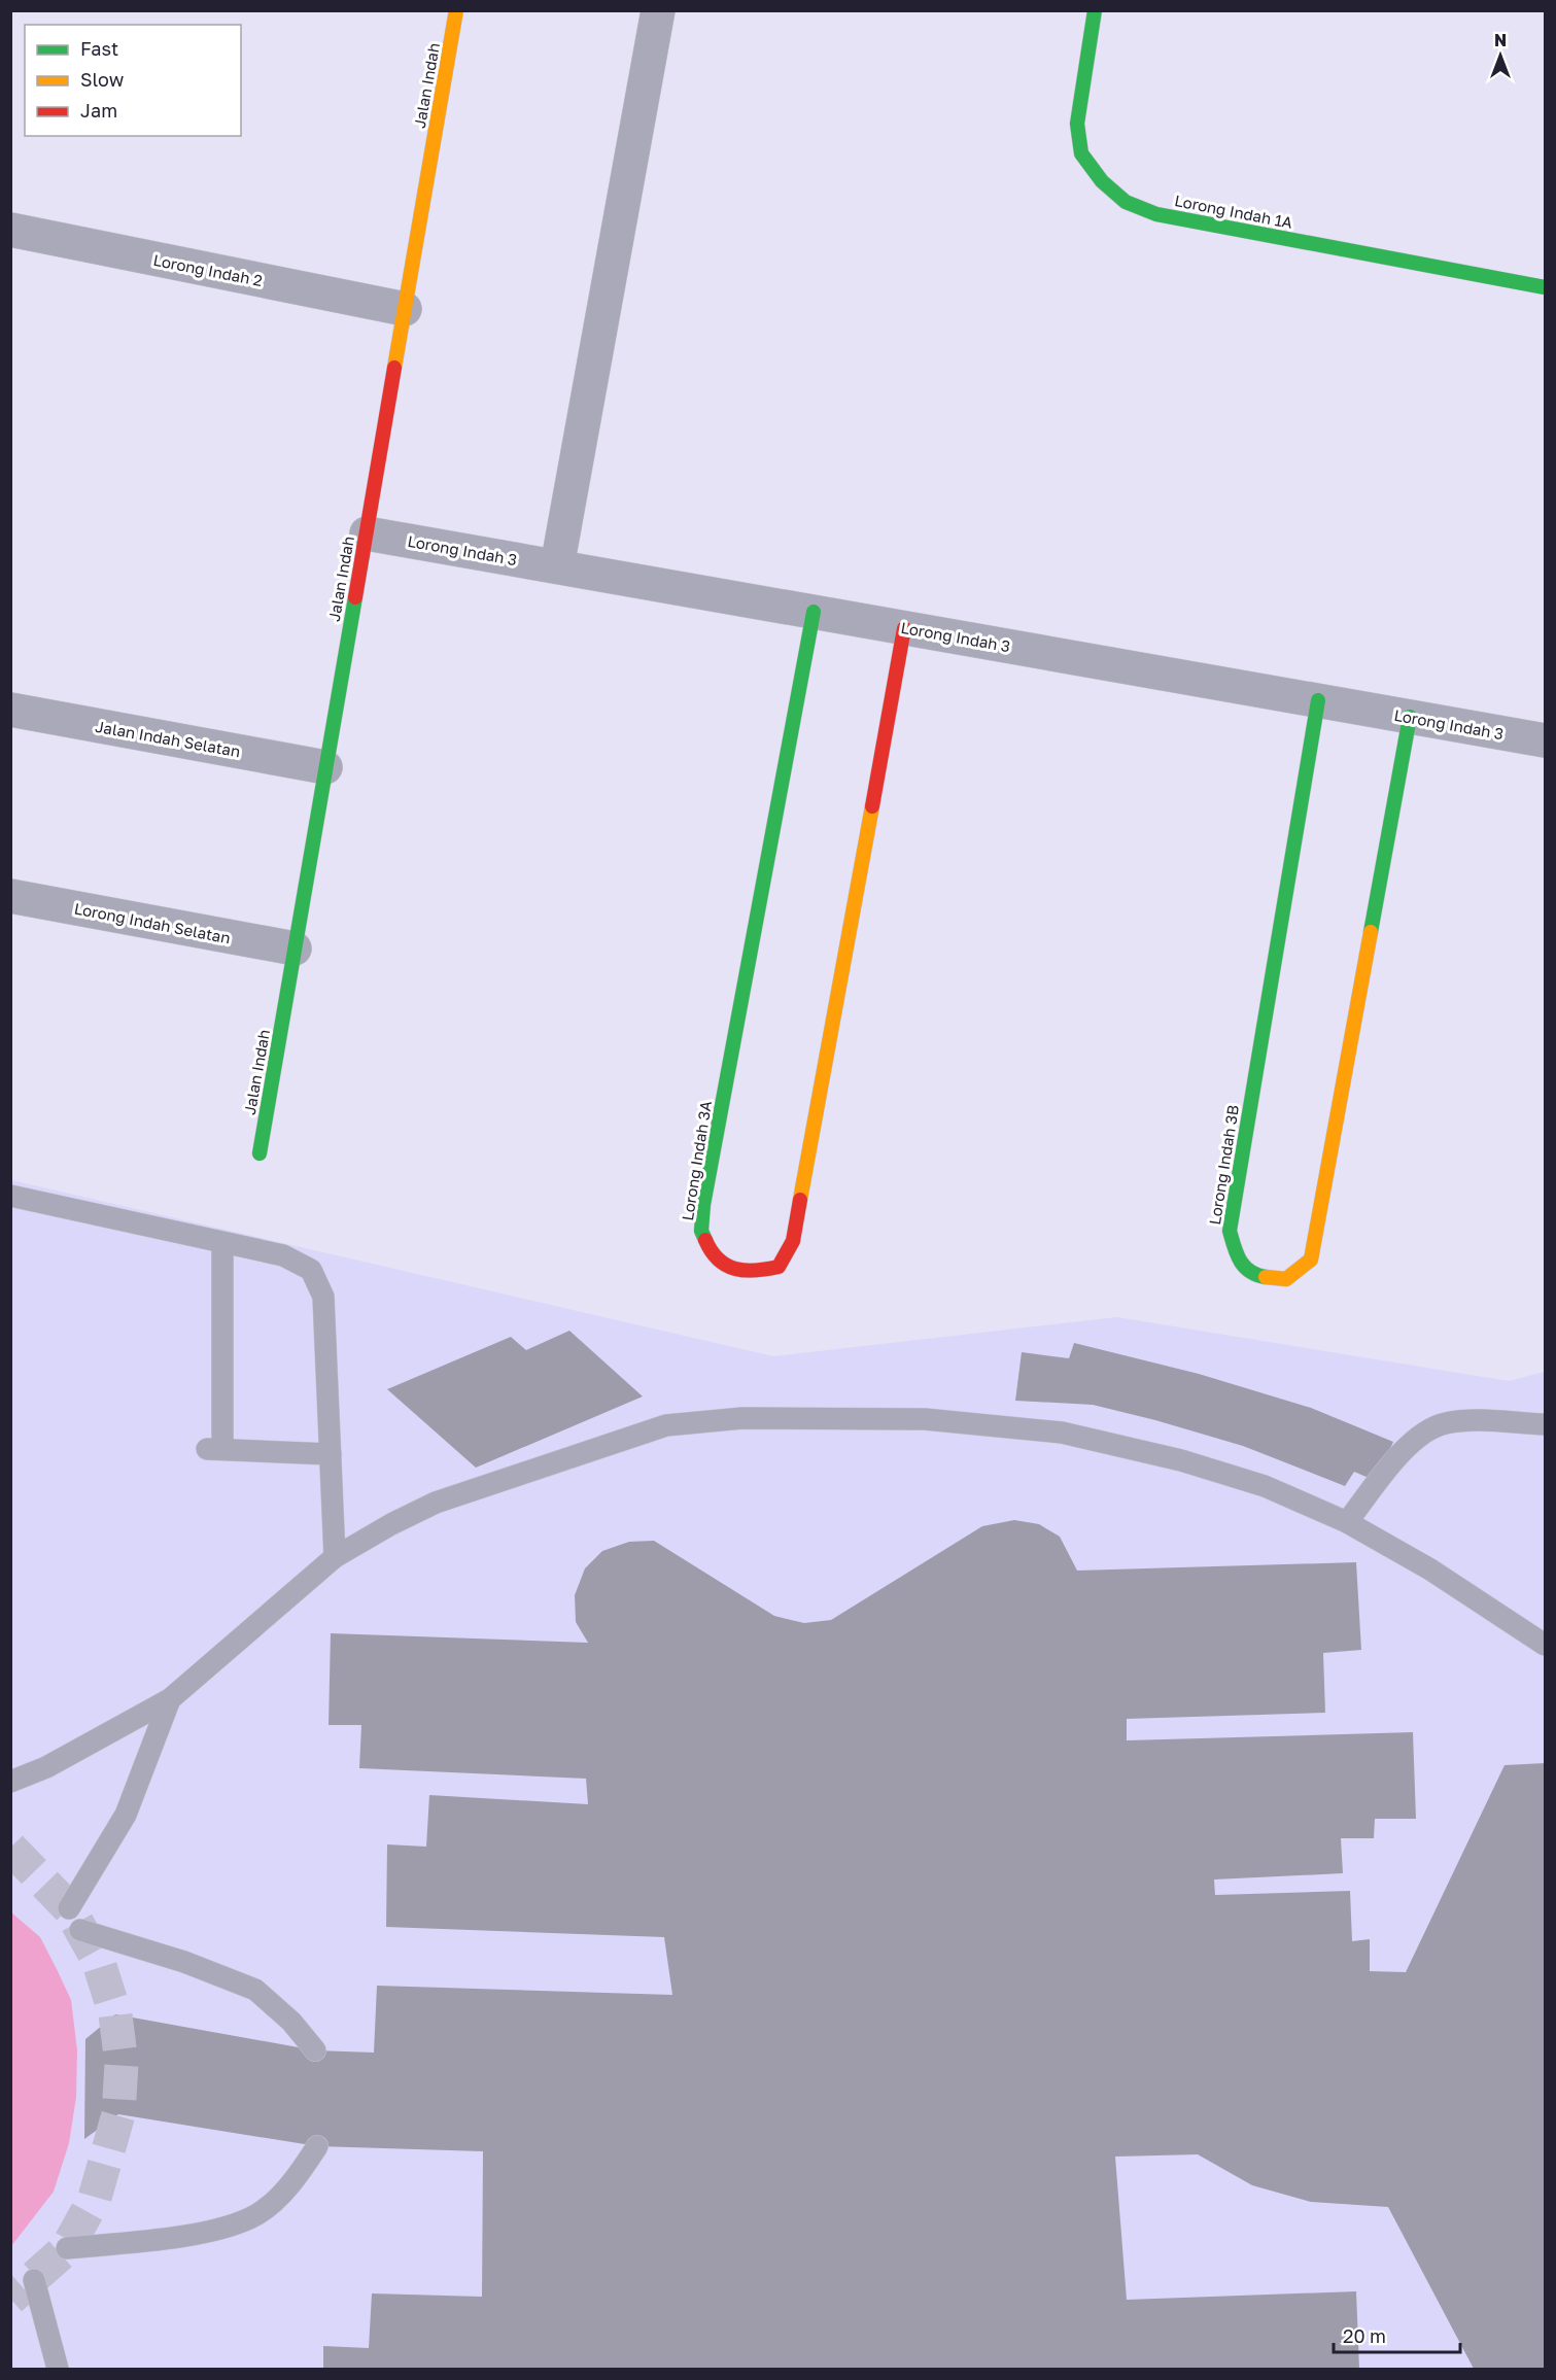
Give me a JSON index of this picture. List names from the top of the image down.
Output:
{
  "streets": {
    "street": [
      "Jalan Indah",
      "Lorong Indah 1A",
      "Lorong Indah 2",
      "Lorong Indah 3",
      "Jalan Indah Selatan",
      "Lorong Indah Selatan",
      "Lorong Indah 3A",
      "Lorong Indah 3B"
    ]
  },
  "crossings": [
    ["Jalan Indah", "Lorong Indah 2"],
    ["Jalan Indah", "Lorong Indah 3"],
    ["Jalan Indah", "Jalan Indah Selatan"],
    ["Jalan Indah", "Lorong Indah Selatan"],
    ["Lorong Indah 3", "Lorong Indah 3A"],
    ["Lorong Indah 3", "Lorong Indah 3B"]
  ],
  "legend": ["Fast", "Slow", "Jam"],
  "scale_bar": "20 m",
  "north": "top"
}
